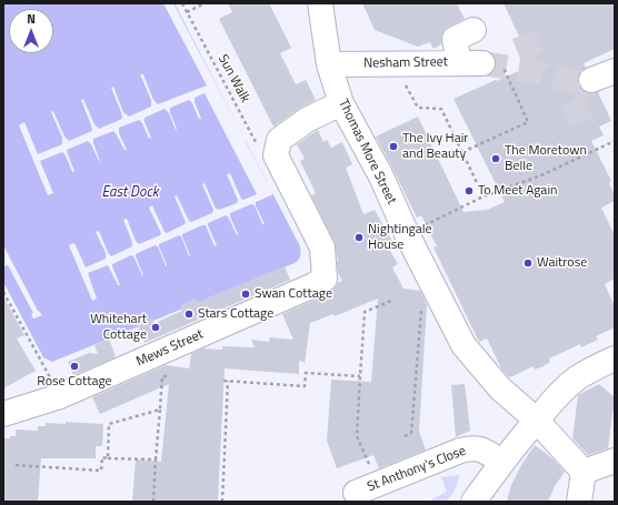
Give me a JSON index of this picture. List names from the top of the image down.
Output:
{
  "streets": {
    "street": [
      "Nesham Street",
      "Thomas More Street",
      "Mews Street",
      "St Anthony's Close"
    ],
    "path": ["Sun Walk"]
  },
  "crossings": [
    ["Nesham Street", "Thomas More Street"],
    ["Sun Walk", "Mews Street"]
  ],
  "water": ["East Dock"],
  "places": [
    "The Ivy Hair and Beauty",
    "The Moretown Belle",
    "To Meet Again",
    "Nightingale House",
    "Waitrose",
    "Swan Cottage",
    "Stars Cottage",
    "Whitehart Cottage",
    "Rose Cottage"
  ],
  "north": "top"
}
